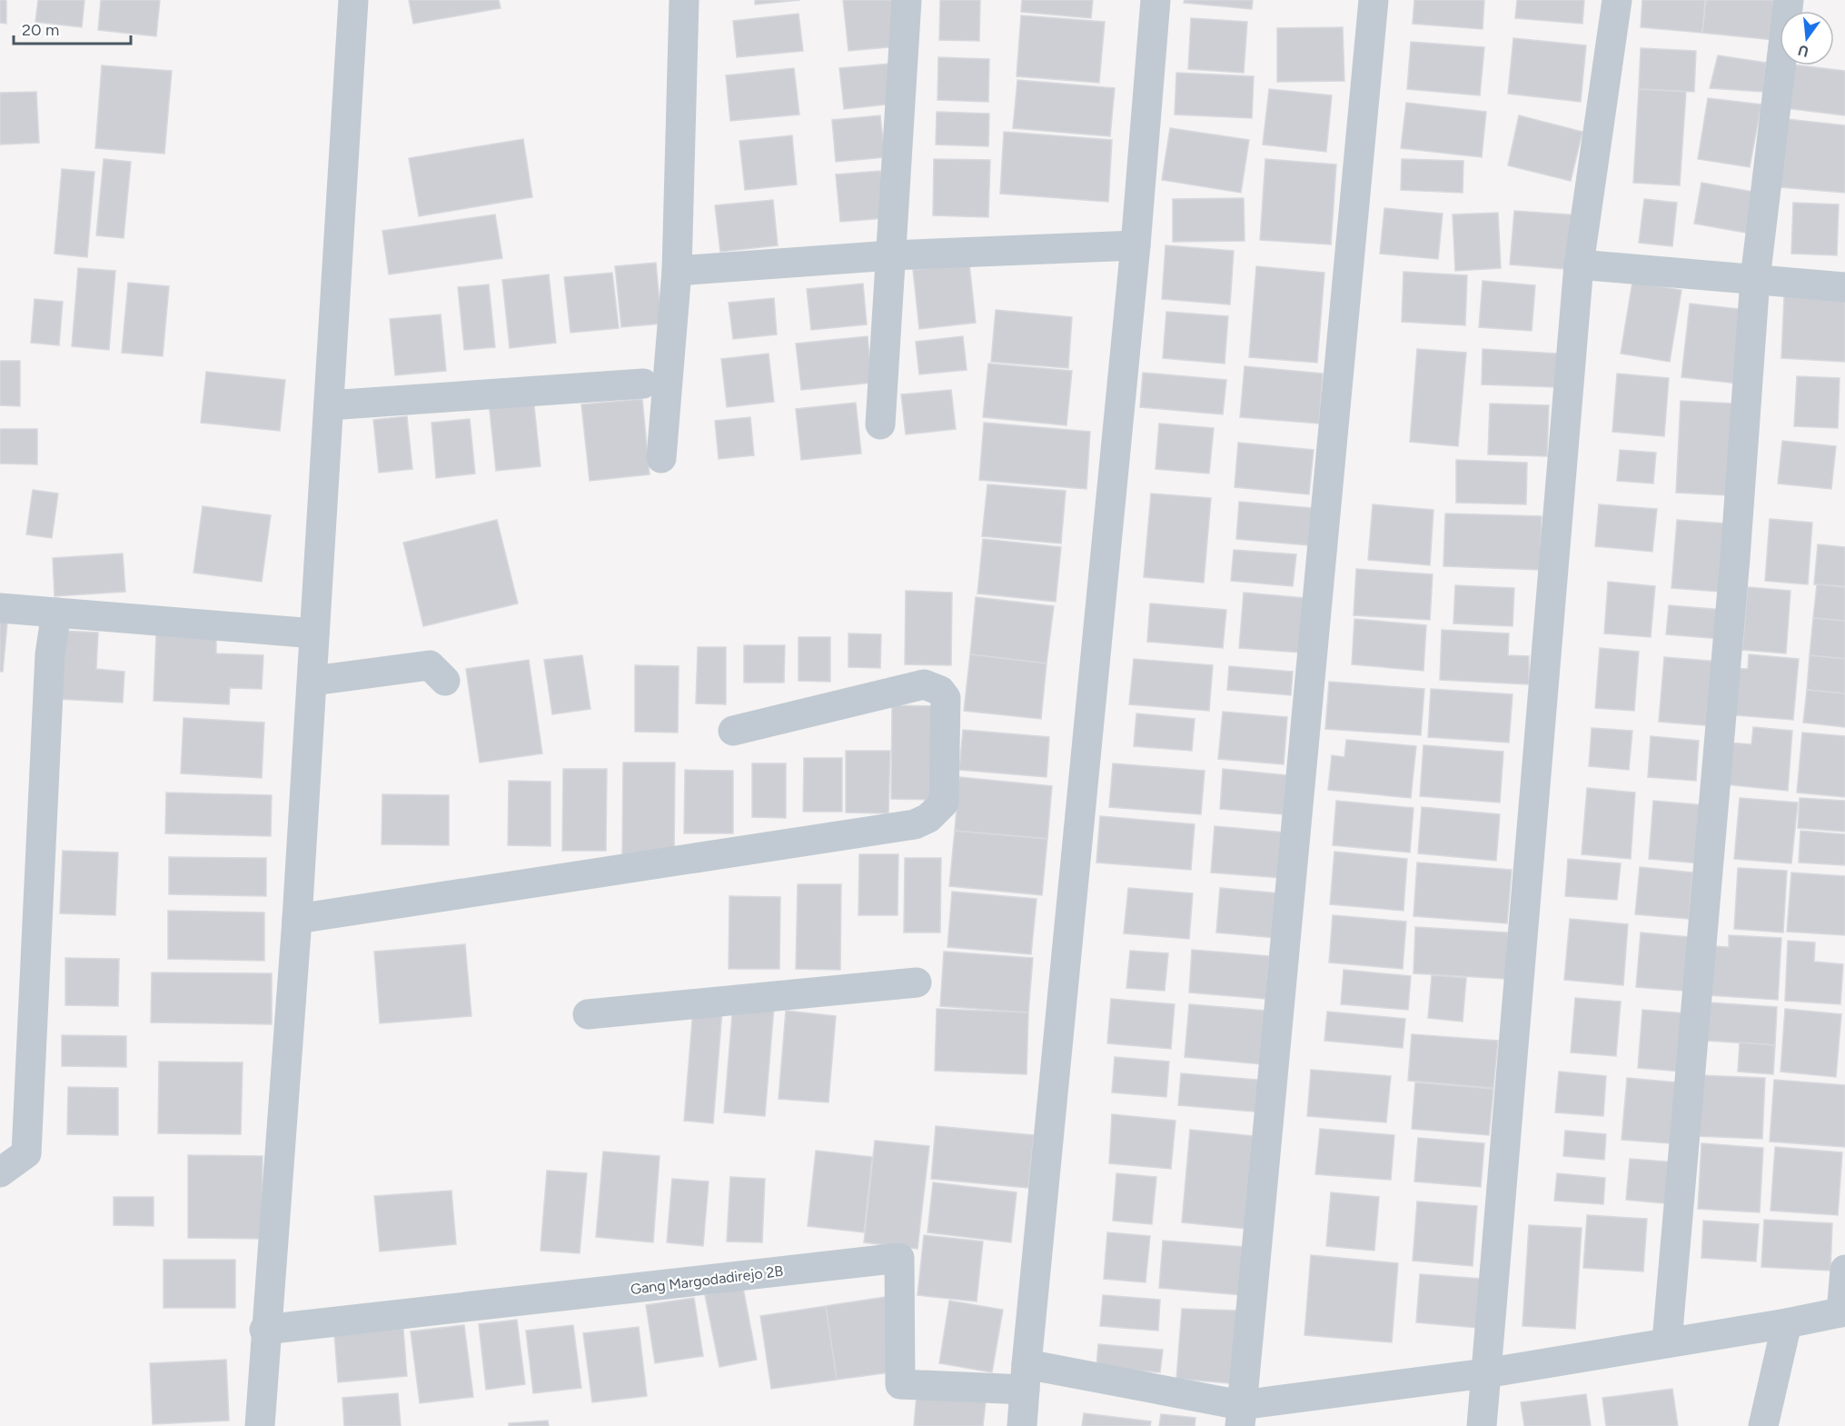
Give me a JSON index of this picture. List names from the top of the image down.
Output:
{
  "streets": {
    "street": ["Gang Margodadirejo 2B"]
  },
  "scale_bar": "20 m",
  "north": "bottom"
}
